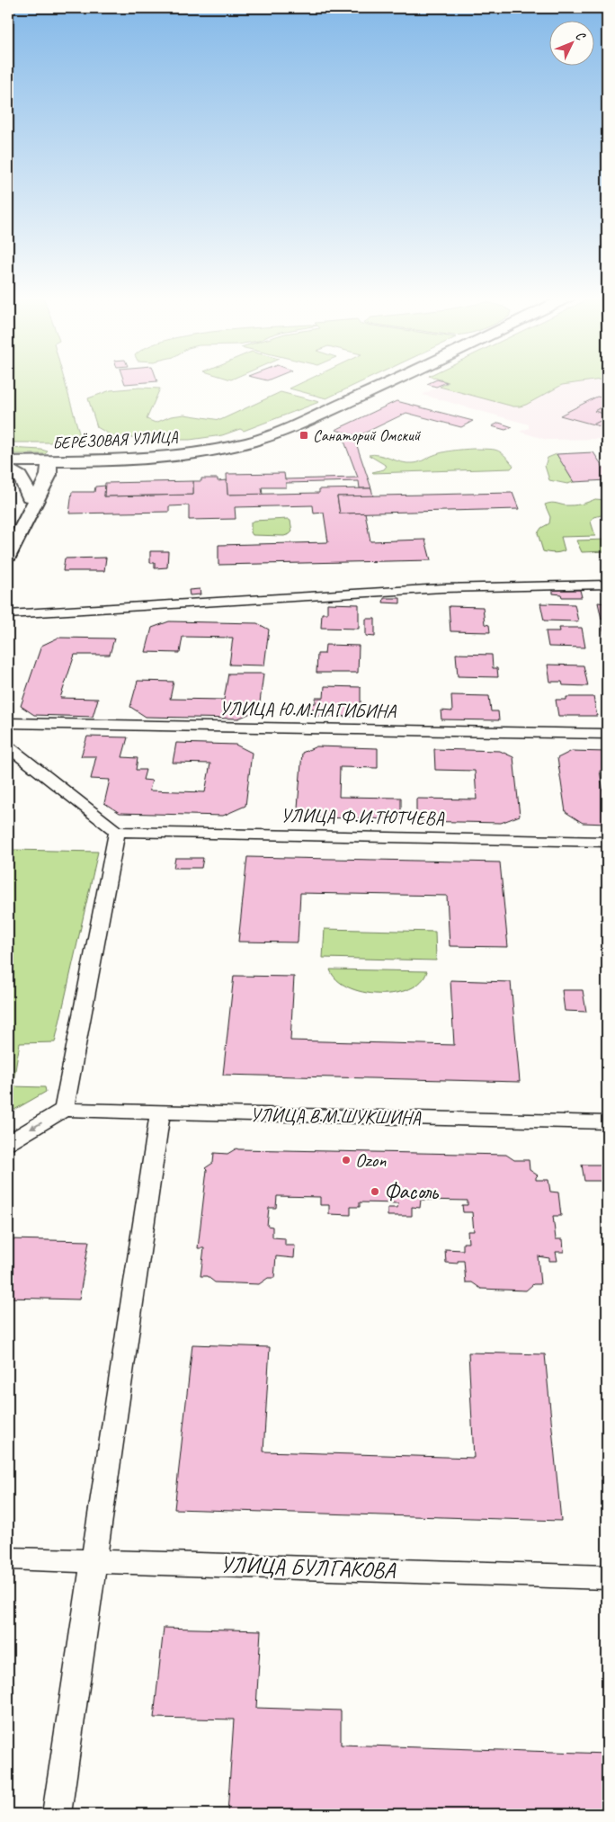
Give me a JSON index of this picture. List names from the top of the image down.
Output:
{
  "streets": {
    "main road": ["БЕРЁЗОВАЯ УЛИЦА"],
    "street": [
      "УЛИЦА Ю.М.НАГИБИНА",
      "УЛИЦА Ф.И.ТЮТЧЕВА",
      "УЛИЦА В.М.ШУКШИНА",
      "УЛИЦА БУЛГАКОВА"
    ]
  },
  "places": {
    "transit": ["Санаторий Омский"],
    "other": ["Ozon", "Фасоль"]
  },
  "north": "top right"
}
